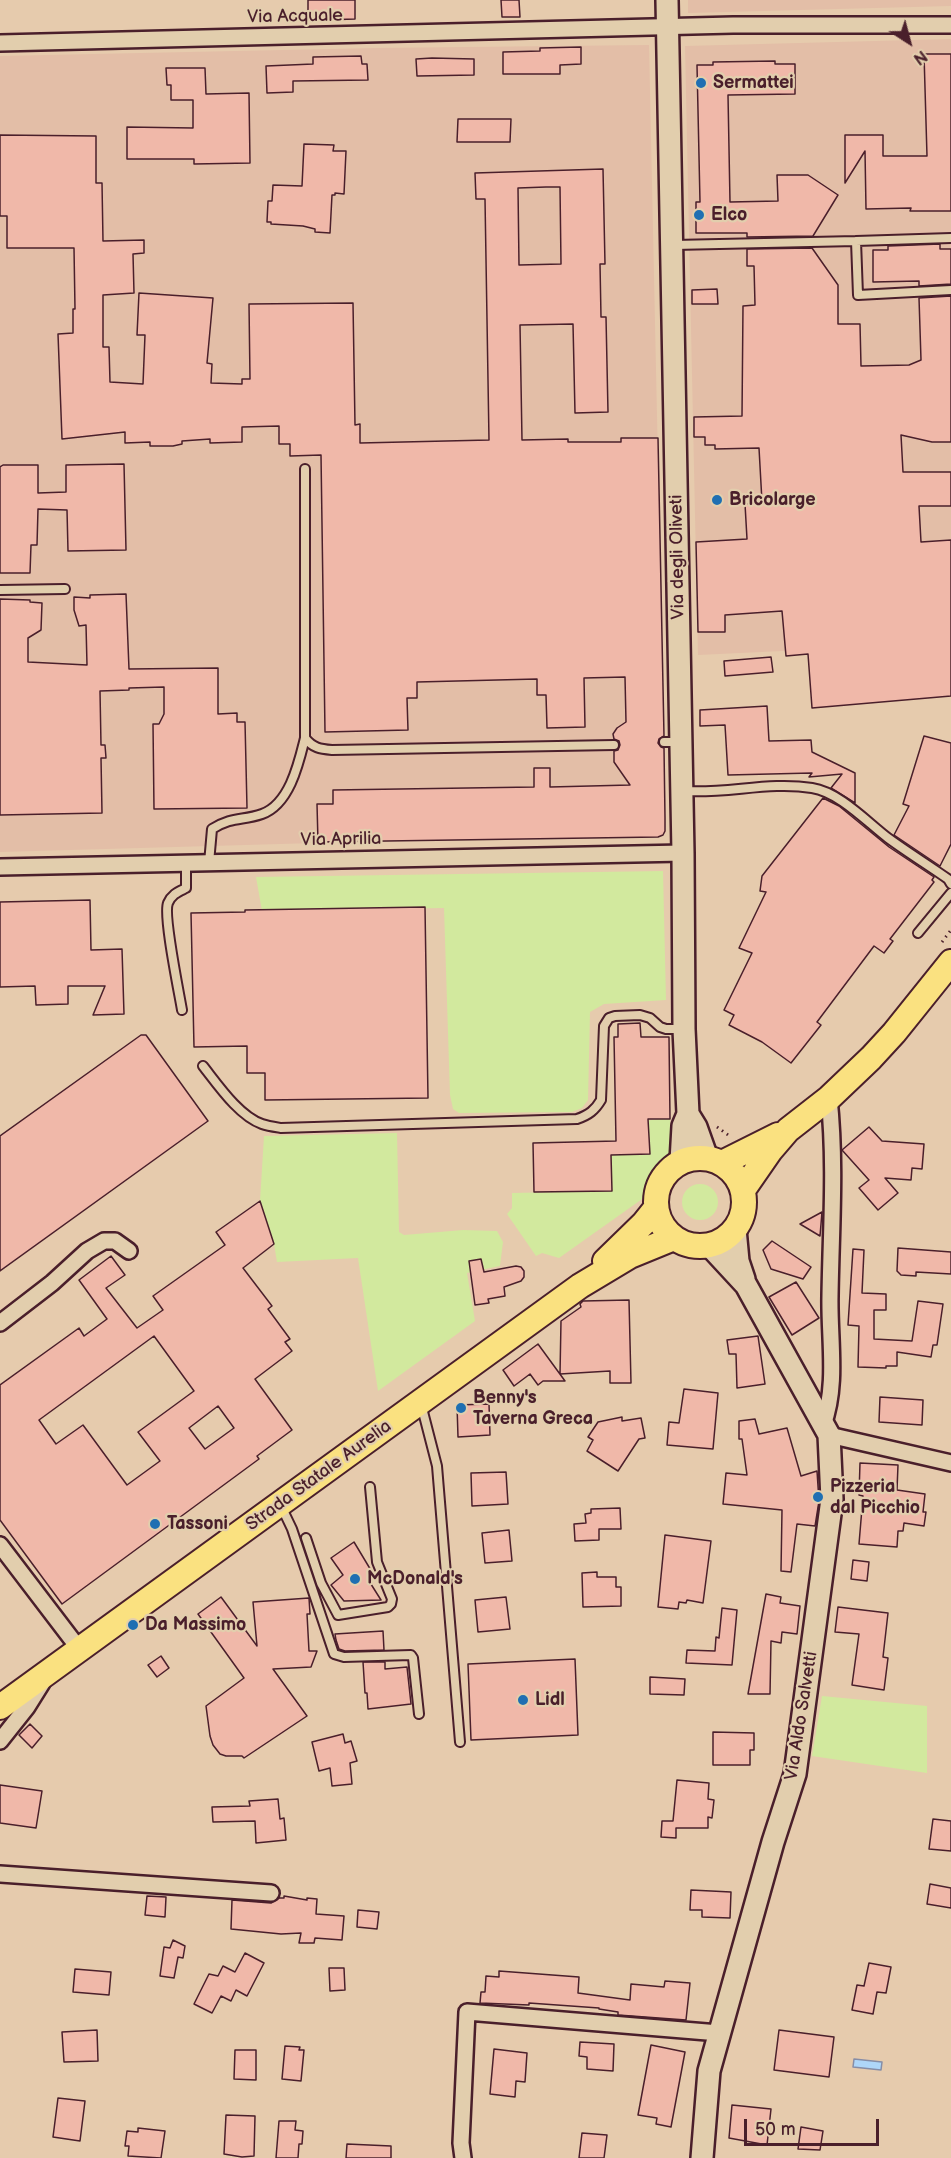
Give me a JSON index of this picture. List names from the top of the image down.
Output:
{
  "streets": {
    "main road": ["Via degli Oliveti", "Strada Statale Aurelia", "Via Aldo Salvetti"],
    "street": ["Via Acquale", "Via Aprilia"]
  },
  "crossings": [
    ["Via Acquale", "Via degli Oliveti"],
    ["Via degli Oliveti", "Via Aprilia"],
    ["Via degli Oliveti", "Strada Statale Aurelia"],
    ["Via degli Oliveti", "Via Aldo Salvetti"],
    ["Strada Statale Aurelia", "Via Aldo Salvetti"]
  ],
  "places": [
    "Sermattei",
    "Elco",
    "Bricolarge",
    "Benny's Taverna Greca",
    "Pizzeria dal Picchio",
    "Tassoni",
    "McDonald's",
    "Da Massimo",
    "Lidl"
  ],
  "scale_bar": "50 m",
  "north": "bottom right"
}
